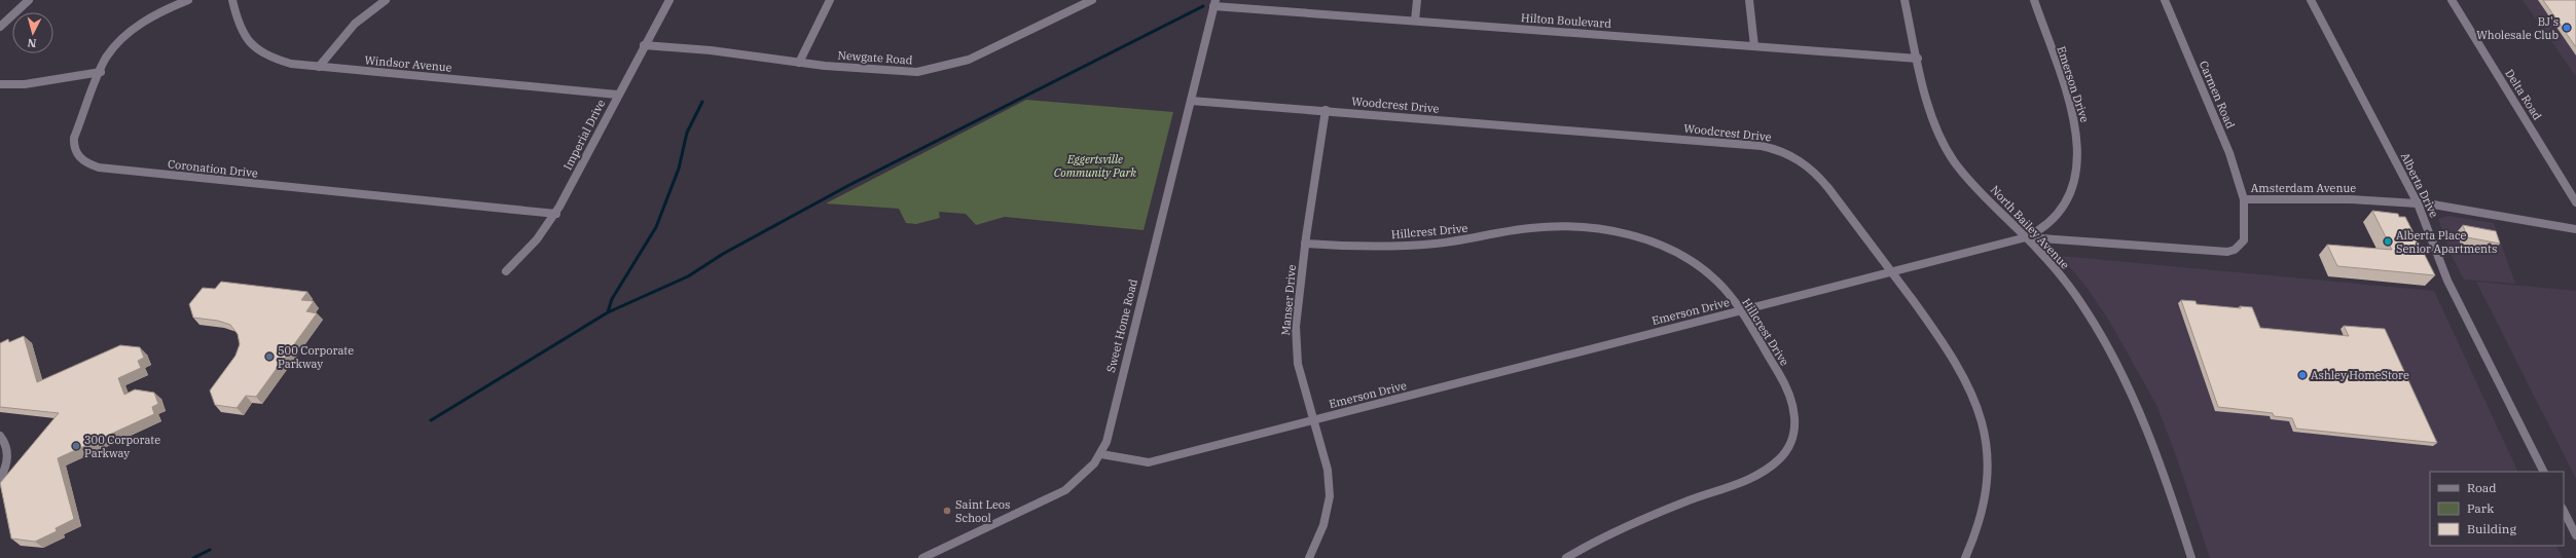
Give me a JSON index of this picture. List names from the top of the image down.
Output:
{
  "streets": {
    "street": [
      "Hilton Boulevard",
      "Newgate Road",
      "Windsor Avenue",
      "Emerson Drive",
      "Carmen Road",
      "Delta Road",
      "Woodcrest Drive",
      "Imperial Drive",
      "Coronation Drive",
      "Alberta Drive",
      "Amsterdam Avenue",
      "North Bailey Avenue",
      "Hillcrest Drive",
      "Manser Drive",
      "Sweet Home Road"
    ]
  },
  "crossings": [
    ["Hilton Boulevard", "North Bailey Avenue"],
    ["Hilton Boulevard", "Sweet Home Road"],
    ["Newgate Road", "Imperial Drive"],
    ["Windsor Avenue", "Imperial Drive"],
    ["Emerson Drive", "Woodcrest Drive"],
    ["Emerson Drive", "Amsterdam Avenue"],
    ["Emerson Drive", "North Bailey Avenue"],
    ["Emerson Drive", "Hillcrest Drive"],
    ["Emerson Drive", "Manser Drive"],
    ["Emerson Drive", "Sweet Home Road"],
    ["Carmen Road", "Amsterdam Avenue"],
    ["Woodcrest Drive", "Manser Drive"],
    ["Woodcrest Drive", "Sweet Home Road"],
    ["Imperial Drive", "Coronation Drive"],
    ["Alberta Drive", "Amsterdam Avenue"],
    ["Amsterdam Avenue", "North Bailey Avenue"],
    ["Hillcrest Drive", "Manser Drive"]
  ],
  "parks": ["Eggertsville Community Park"],
  "places": [
    "BJ's Wholesale Club",
    "Alberta Place Senior Apartments",
    "500 Corporate Parkway",
    "Ashley HomeStore",
    "300 Corporate Parkway",
    "Saint Leos School"
  ],
  "legend": ["Road", "Park", "Building"],
  "north": "bottom"
}
